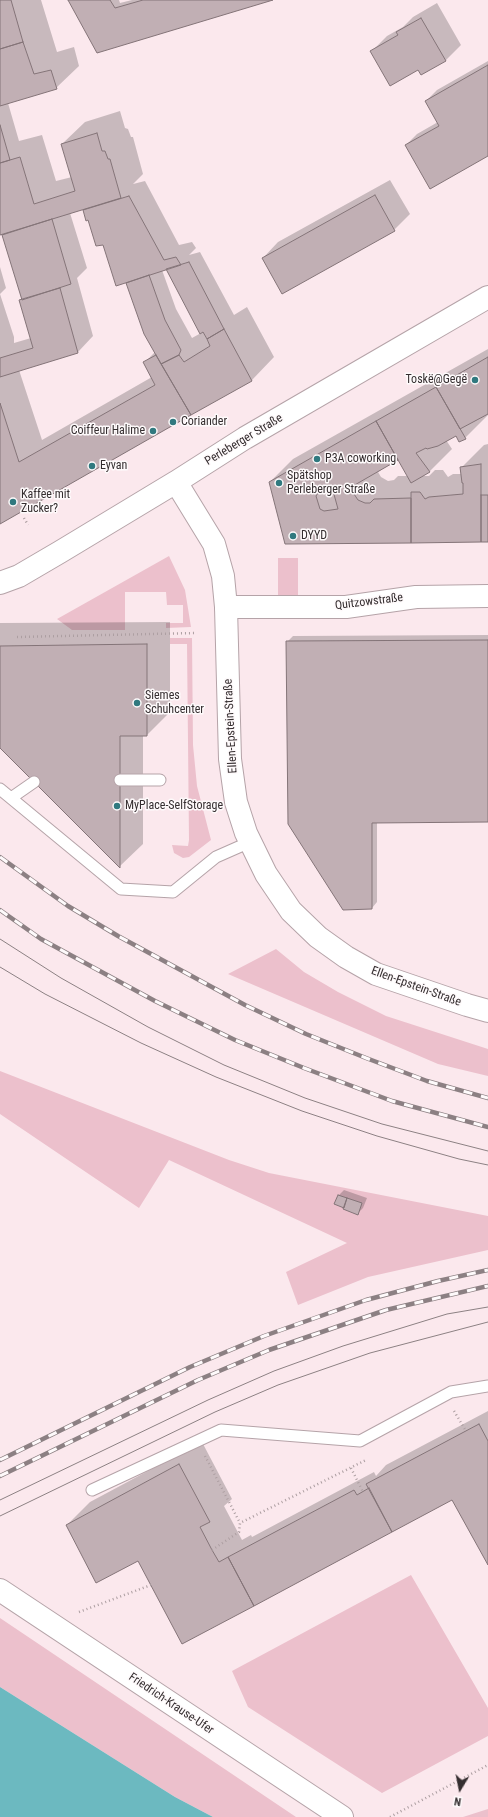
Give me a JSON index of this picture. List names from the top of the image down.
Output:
{
  "streets": {
    "main road": [
      "Perleberger Straße",
      "Quitzowstraße",
      "Ellen-Epstein-Straße",
      "Friedrich-Krause-Ufer"
    ]
  },
  "crossings": [
    ["Perleberger Straße", "Ellen-Epstein-Straße"],
    ["Quitzowstraße", "Ellen-Epstein-Straße"]
  ],
  "places": [
    "Toskë@Gegë",
    "Coriander",
    "Coiffeur Halime",
    "P3A coworking",
    "Eyvan",
    "Spätshop Perleberger Straße",
    "Kaffee mit Zucker?",
    "DYYD",
    "Siemes Schuhcenter",
    "MyPlace-SelfStorage"
  ],
  "north": "bottom"
}
